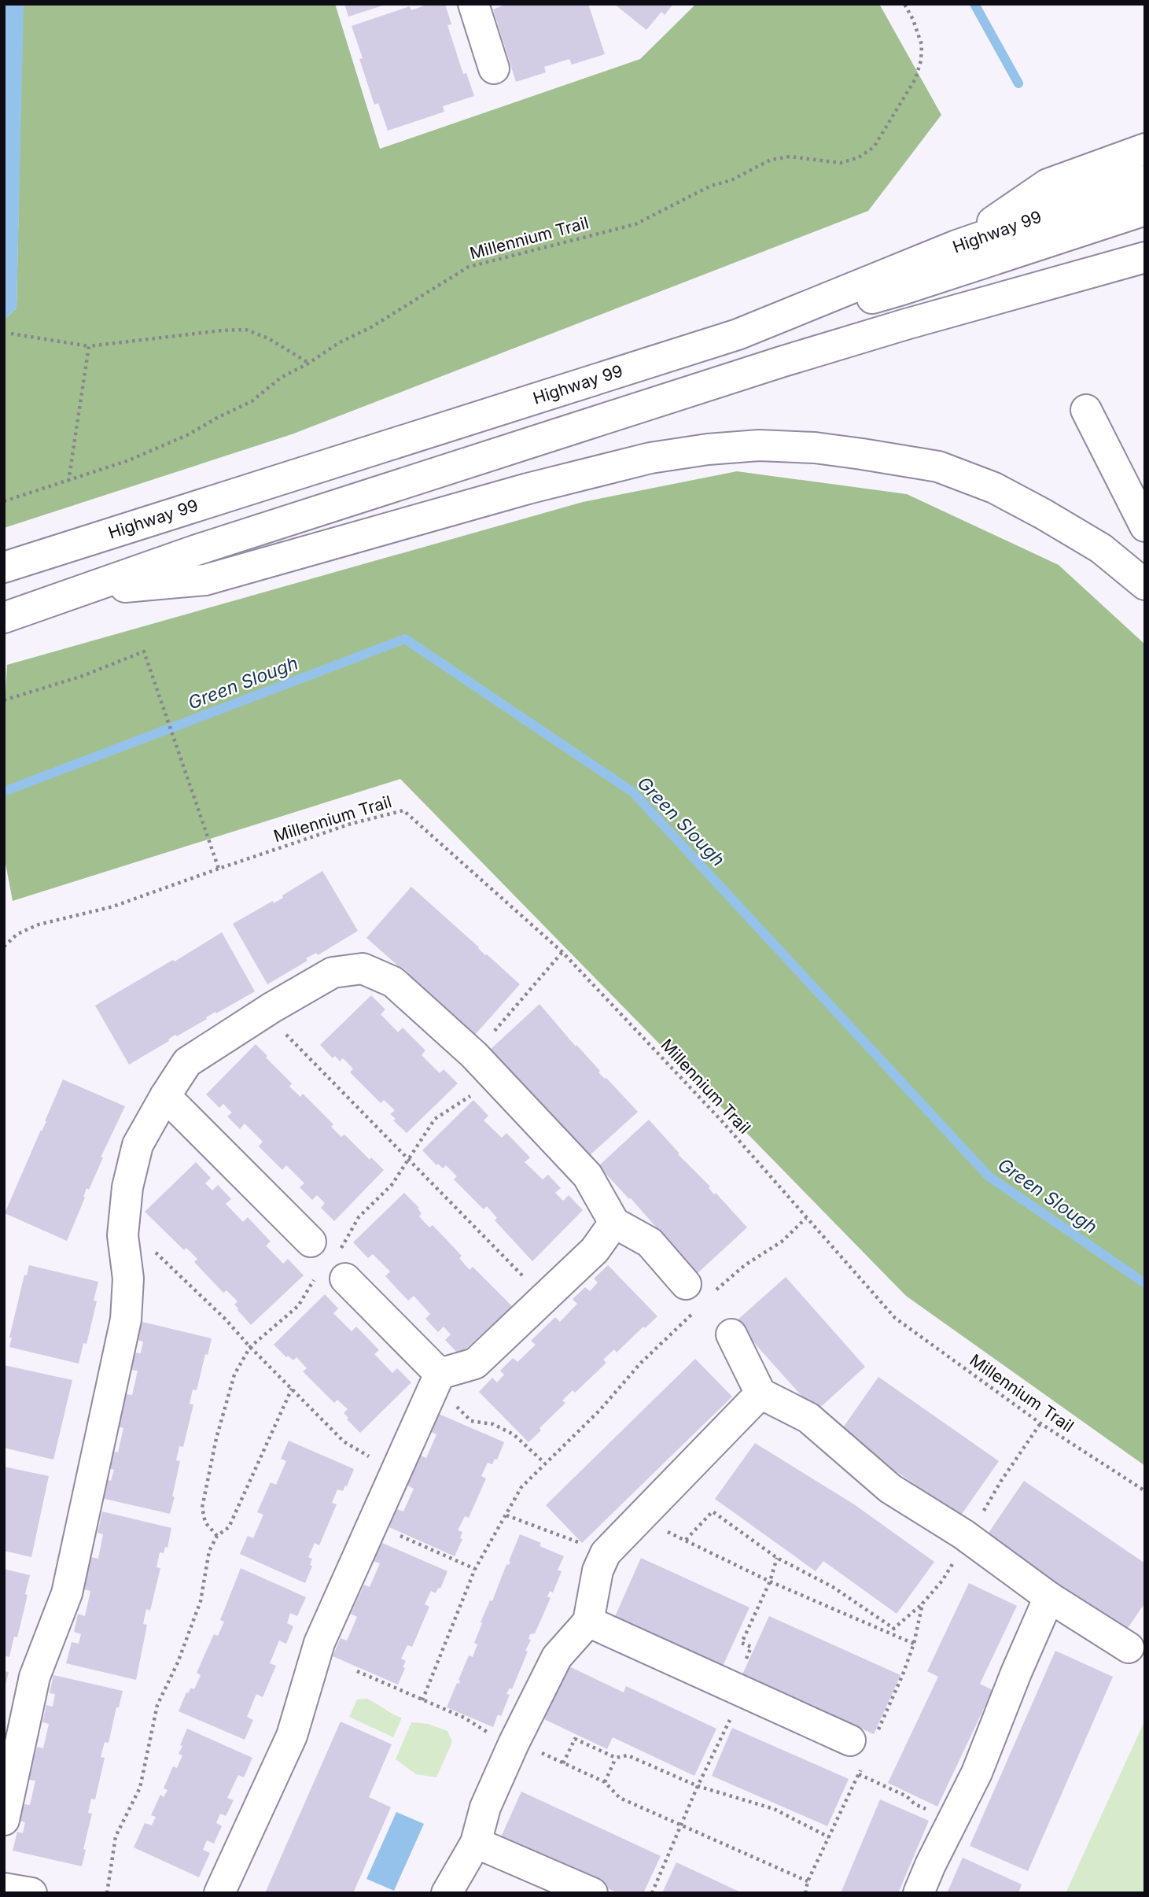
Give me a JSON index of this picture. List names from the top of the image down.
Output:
{
  "streets": {
    "main road": ["Highway 99"],
    "path": ["Millennium Trail"]
  },
  "water": ["Green Slough"]
}
